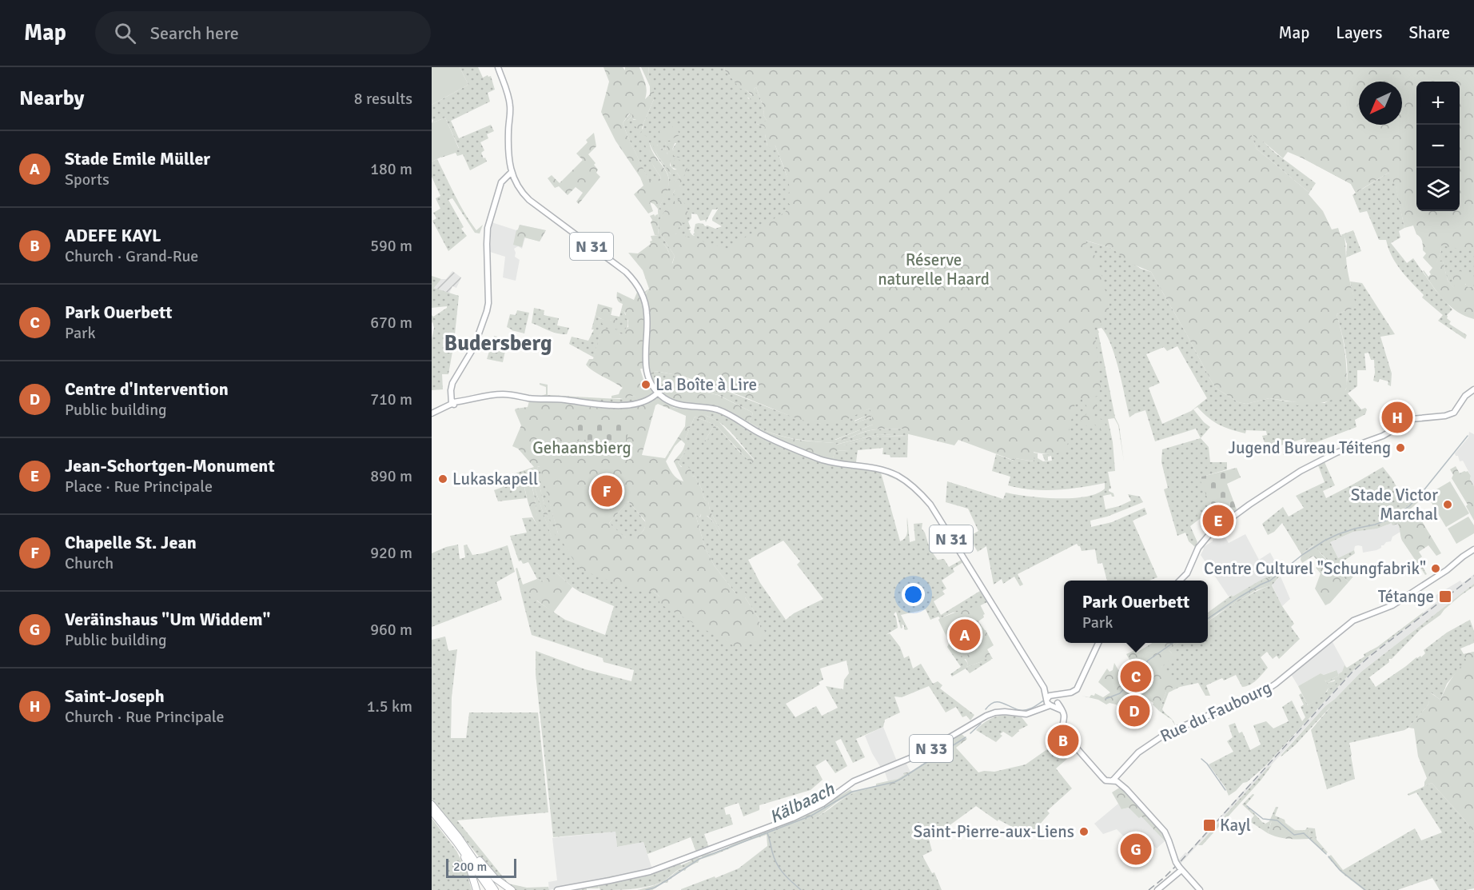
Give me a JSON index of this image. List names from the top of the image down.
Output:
{
  "streets": {
    "main road": ["N 31", "Rue du Faubourg", "N 33"]
  },
  "crossings": [
    ["N 31", "Rue du Faubourg"],
    ["N 31", "N 33"]
  ],
  "districts": ["Budersberg"],
  "water": ["Kälbaach"],
  "parks": ["Réserve naturelle Haard", "Gehaansbierg"],
  "places": {
    "other": [
      "La Boîte à Lire",
      "Jugend Bureau Téiteng",
      "Lukaskapell",
      "Stade Victor Marchal",
      "Centre Culturel \"Schungfabrik\"",
      "Saint-Pierre-aux-Liens"
    ],
    "transit": ["Tétange", "Kayl"]
  },
  "scale_bar": "200 m",
  "north": "bottom left",
  "page": {
    "header": "Map",
    "search": "Search here",
    "nav": ["Map", "Layers", "Share"],
    "heading": ["Nearby", "8 results"],
    "map_buttons": ["+", "−"],
    "list": [
      {
        "mark": "A",
        "name": "Stade Emile Müller",
        "note": "Sports",
        "value": "180 m"
      },
      {
        "mark": "B",
        "name": "ADEFE KAYL",
        "note": "Church · Grand-Rue",
        "value": "590 m"
      },
      {
        "mark": "C",
        "name": "Park Ouerbett",
        "note": "Park",
        "value": "670 m"
      },
      {
        "mark": "D",
        "name": "Centre d'Intervention",
        "note": "Public building",
        "value": "710 m"
      },
      {
        "mark": "E",
        "name": "Jean-Schortgen-Monument",
        "note": "Place · Rue Principale",
        "value": "890 m"
      },
      {
        "mark": "F",
        "name": "Chapelle St. Jean",
        "note": "Church",
        "value": "920 m"
      },
      {
        "mark": "G",
        "name": "Veräinshaus \"Um Widdem\"",
        "note": "Public building",
        "value": "960 m"
      },
      {
        "mark": "H",
        "name": "Saint-Joseph",
        "note": "Church · Rue Principale",
        "value": "1.5 km"
      }
    ],
    "pins": [
      "H",
      "F",
      "E",
      "A",
      "C",
      "D",
      "B",
      "G"
    ],
    "popup": ["Park Ouerbett", "Park"],
    "scale": "200 m"
  }
}
